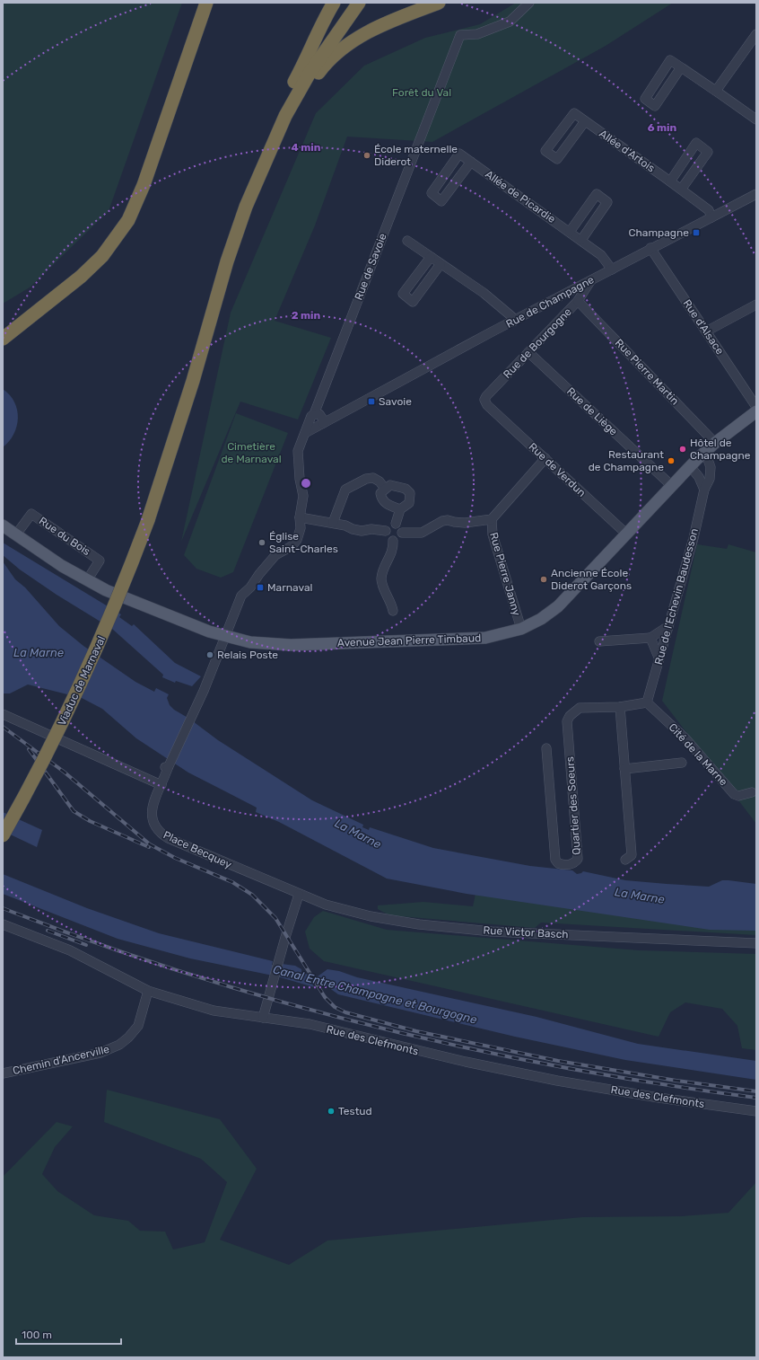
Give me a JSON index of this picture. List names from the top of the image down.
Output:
{
  "streets": {
    "highway": ["Viaduc de Marnaval"],
    "main road": ["Avenue Jean Pierre Timbaud"],
    "street": [
      "Allée d'Artois",
      "Allée de Picardie",
      "Rue de Savoie",
      "Rue de Champagne",
      "Rue d'Alsace",
      "Rue de Bourgogne",
      "Rue Pierre Martin",
      "Rue de Liège",
      "Rue de Verdun",
      "Rue du Bois",
      "Rue Pierre Janny",
      "Rue de l'Echevin Baudesson",
      "Cité de la Marne",
      "Quartier des Soeurs",
      "Place Becquey",
      "Rue Victor Basch",
      "Rue des Clefmonts",
      "Chemin d'Ancerville"
    ]
  },
  "crossings": [
    ["Allée d'Artois", "Rue de Champagne"],
    ["Allée de Picardie", "Rue de Champagne"],
    ["Rue de Savoie", "Rue de Champagne"],
    ["Rue de Savoie", "Avenue Jean Pierre Timbaud"],
    ["Rue de Savoie", "Place Becquey"],
    ["Rue de Champagne", "Rue d'Alsace"],
    ["Rue de Champagne", "Rue de Bourgogne"],
    ["Rue de Bourgogne", "Rue Pierre Martin"],
    ["Rue de Bourgogne", "Rue de Liège"],
    ["Rue de Bourgogne", "Rue de Verdun"],
    ["Rue Pierre Martin", "Avenue Jean Pierre Timbaud"],
    ["Rue de Liège", "Avenue Jean Pierre Timbaud"],
    ["Rue de Verdun", "Rue Pierre Janny"],
    ["Rue de Verdun", "Avenue Jean Pierre Timbaud"],
    ["Rue du Bois", "Avenue Jean Pierre Timbaud"],
    ["Rue Pierre Janny", "Avenue Jean Pierre Timbaud"],
    ["Rue de l'Echevin Baudesson", "Avenue Jean Pierre Timbaud"],
    ["Rue de l'Echevin Baudesson", "Cité de la Marne"],
    ["Rue de l'Echevin Baudesson", "Quartier des Soeurs"],
    ["Avenue Jean Pierre Timbaud", "Place Becquey"],
    ["Cité de la Marne", "Quartier des Soeurs"],
    ["Place Becquey", "Rue Victor Basch"],
    ["Rue des Clefmonts", "Chemin d'Ancerville"]
  ],
  "water": ["La Marne", "Canal Entre Champagne et Bourgogne"],
  "parks": ["Forêt du Val", "Cimetière de Marnaval"],
  "places": {
    "other": [
      "École maternelle Diderot",
      "Hôtel de Champagne",
      "Restaurant de Champagne",
      "Église Saint-Charles",
      "Ancienne École Diderot Garçons",
      "Relais Poste",
      "Testud"
    ],
    "transit": ["Champagne", "Savoie", "Marnaval"]
  },
  "scale_bar": "100 m",
  "rings": ["6 min", "4 min", "2 min"]
}
